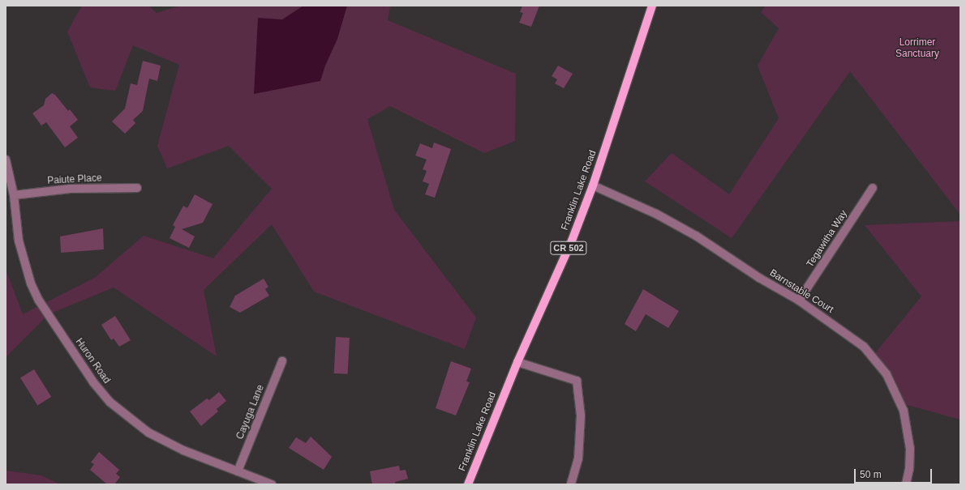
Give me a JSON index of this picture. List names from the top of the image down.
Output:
{
  "streets": {
    "main road": ["Franklin Lake Road", "CR 502"],
    "street": [
      "Paiute Place",
      "Tegawitha Way",
      "Barnstable Court",
      "Huron Road",
      "Cayuga Lane"
    ]
  },
  "crossings": [
    ["Paiute Place", "Huron Road"],
    ["Franklin Lake Road", "Barnstable Court"],
    ["Tegawitha Way", "Barnstable Court"],
    ["Huron Road", "Cayuga Lane"]
  ],
  "parks": ["Lorrimer Sanctuary"],
  "scale_bar": "50 m"
}
